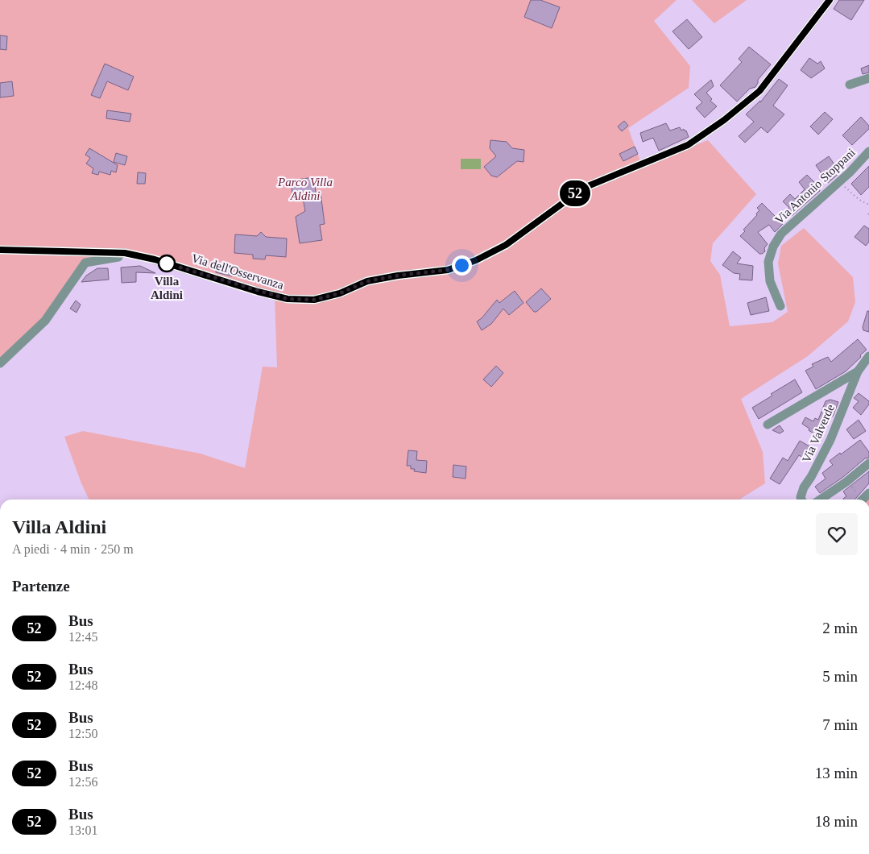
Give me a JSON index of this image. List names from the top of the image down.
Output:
{
  "streets": {
    "street": ["Via Antonio Stoppani", "Via dell'Osservanza", "Via Valverde"]
  },
  "parks": ["Parco Villa Aldini"],
  "places": ["Villa Aldini"],
  "lines": ["bus line 52"],
  "page": {
    "on_map": "52",
    "heading": [
      ["Villa Aldini", "A piedi · 4 min · 250 m"],
      "Partenze"
    ],
    "list": [
      {
        "mark": "52",
        "name": "Bus",
        "note": "12:45",
        "value": "2 min"
      },
      {
        "mark": "52",
        "name": "Bus",
        "note": "12:48",
        "value": "5 min"
      },
      {
        "mark": "52",
        "name": "Bus",
        "note": "12:50",
        "value": "7 min"
      },
      {
        "mark": "52",
        "name": "Bus",
        "note": "12:56",
        "value": "13 min"
      },
      {
        "mark": "52",
        "name": "Bus",
        "note": "13:01",
        "value": "18 min"
      }
    ]
  }
}
